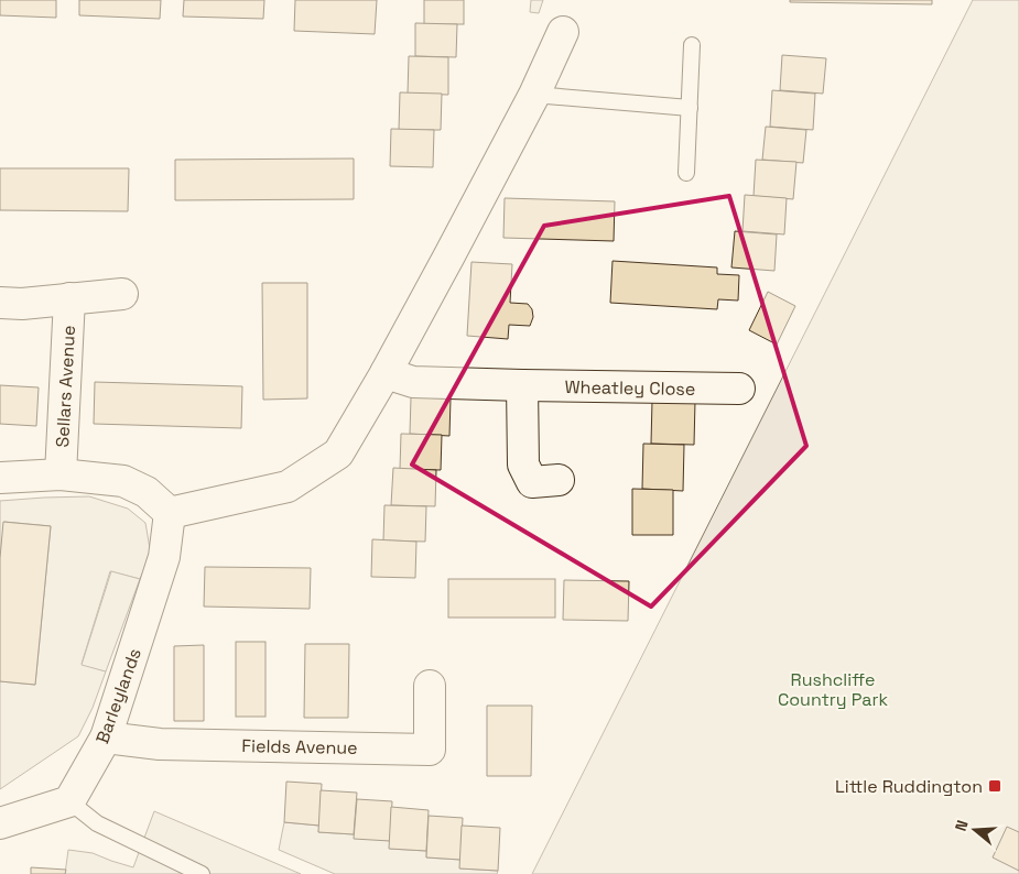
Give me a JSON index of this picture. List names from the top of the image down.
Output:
{
  "streets": {
    "street": [
      "Sellars Avenue",
      "Wheatley Close",
      "Barleylands",
      "Fields Avenue"
    ]
  },
  "crossings": [
    ["Barleylands", "Fields Avenue"]
  ],
  "parks": ["Rushcliffe Country Park"],
  "places": {
    "transit": ["Little Ruddington"]
  },
  "north": "left"
}
